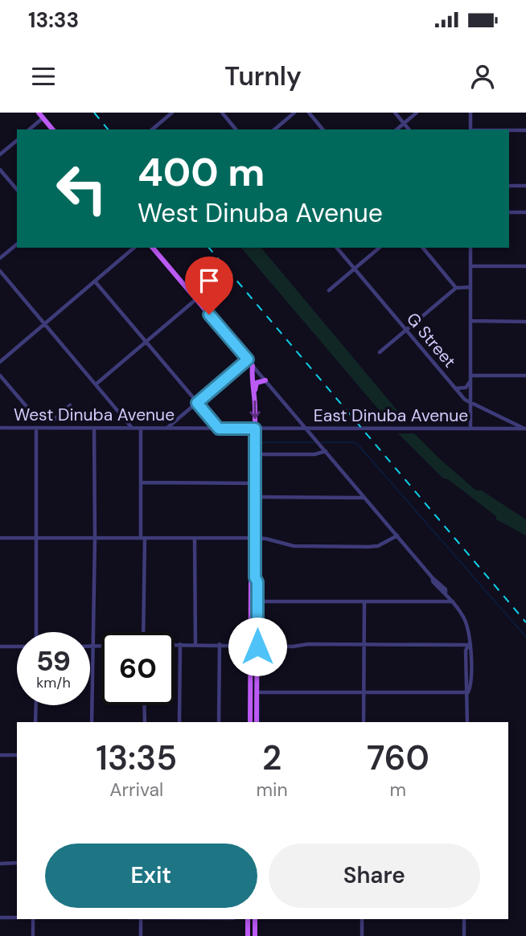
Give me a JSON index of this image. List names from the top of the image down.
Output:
{
  "streets": {
    "street": ["G Street", "West Dinuba Avenue", "East Dinuba Avenue"]
  },
  "crossings": [
    ["G Street", "East Dinuba Avenue"],
    ["West Dinuba Avenue", "East Dinuba Avenue"]
  ],
  "page": {
    "status": "13:33",
    "header": "Turnly",
    "turn": ["400 m", "West Dinuba Avenue"],
    "speed": "59 km/h",
    "limit": "60",
    "eta": [
      "13:35",
      "Arrival",
      "2",
      "min",
      "760",
      "m"
    ],
    "buttons": ["Exit", "Share"]
  }
}
